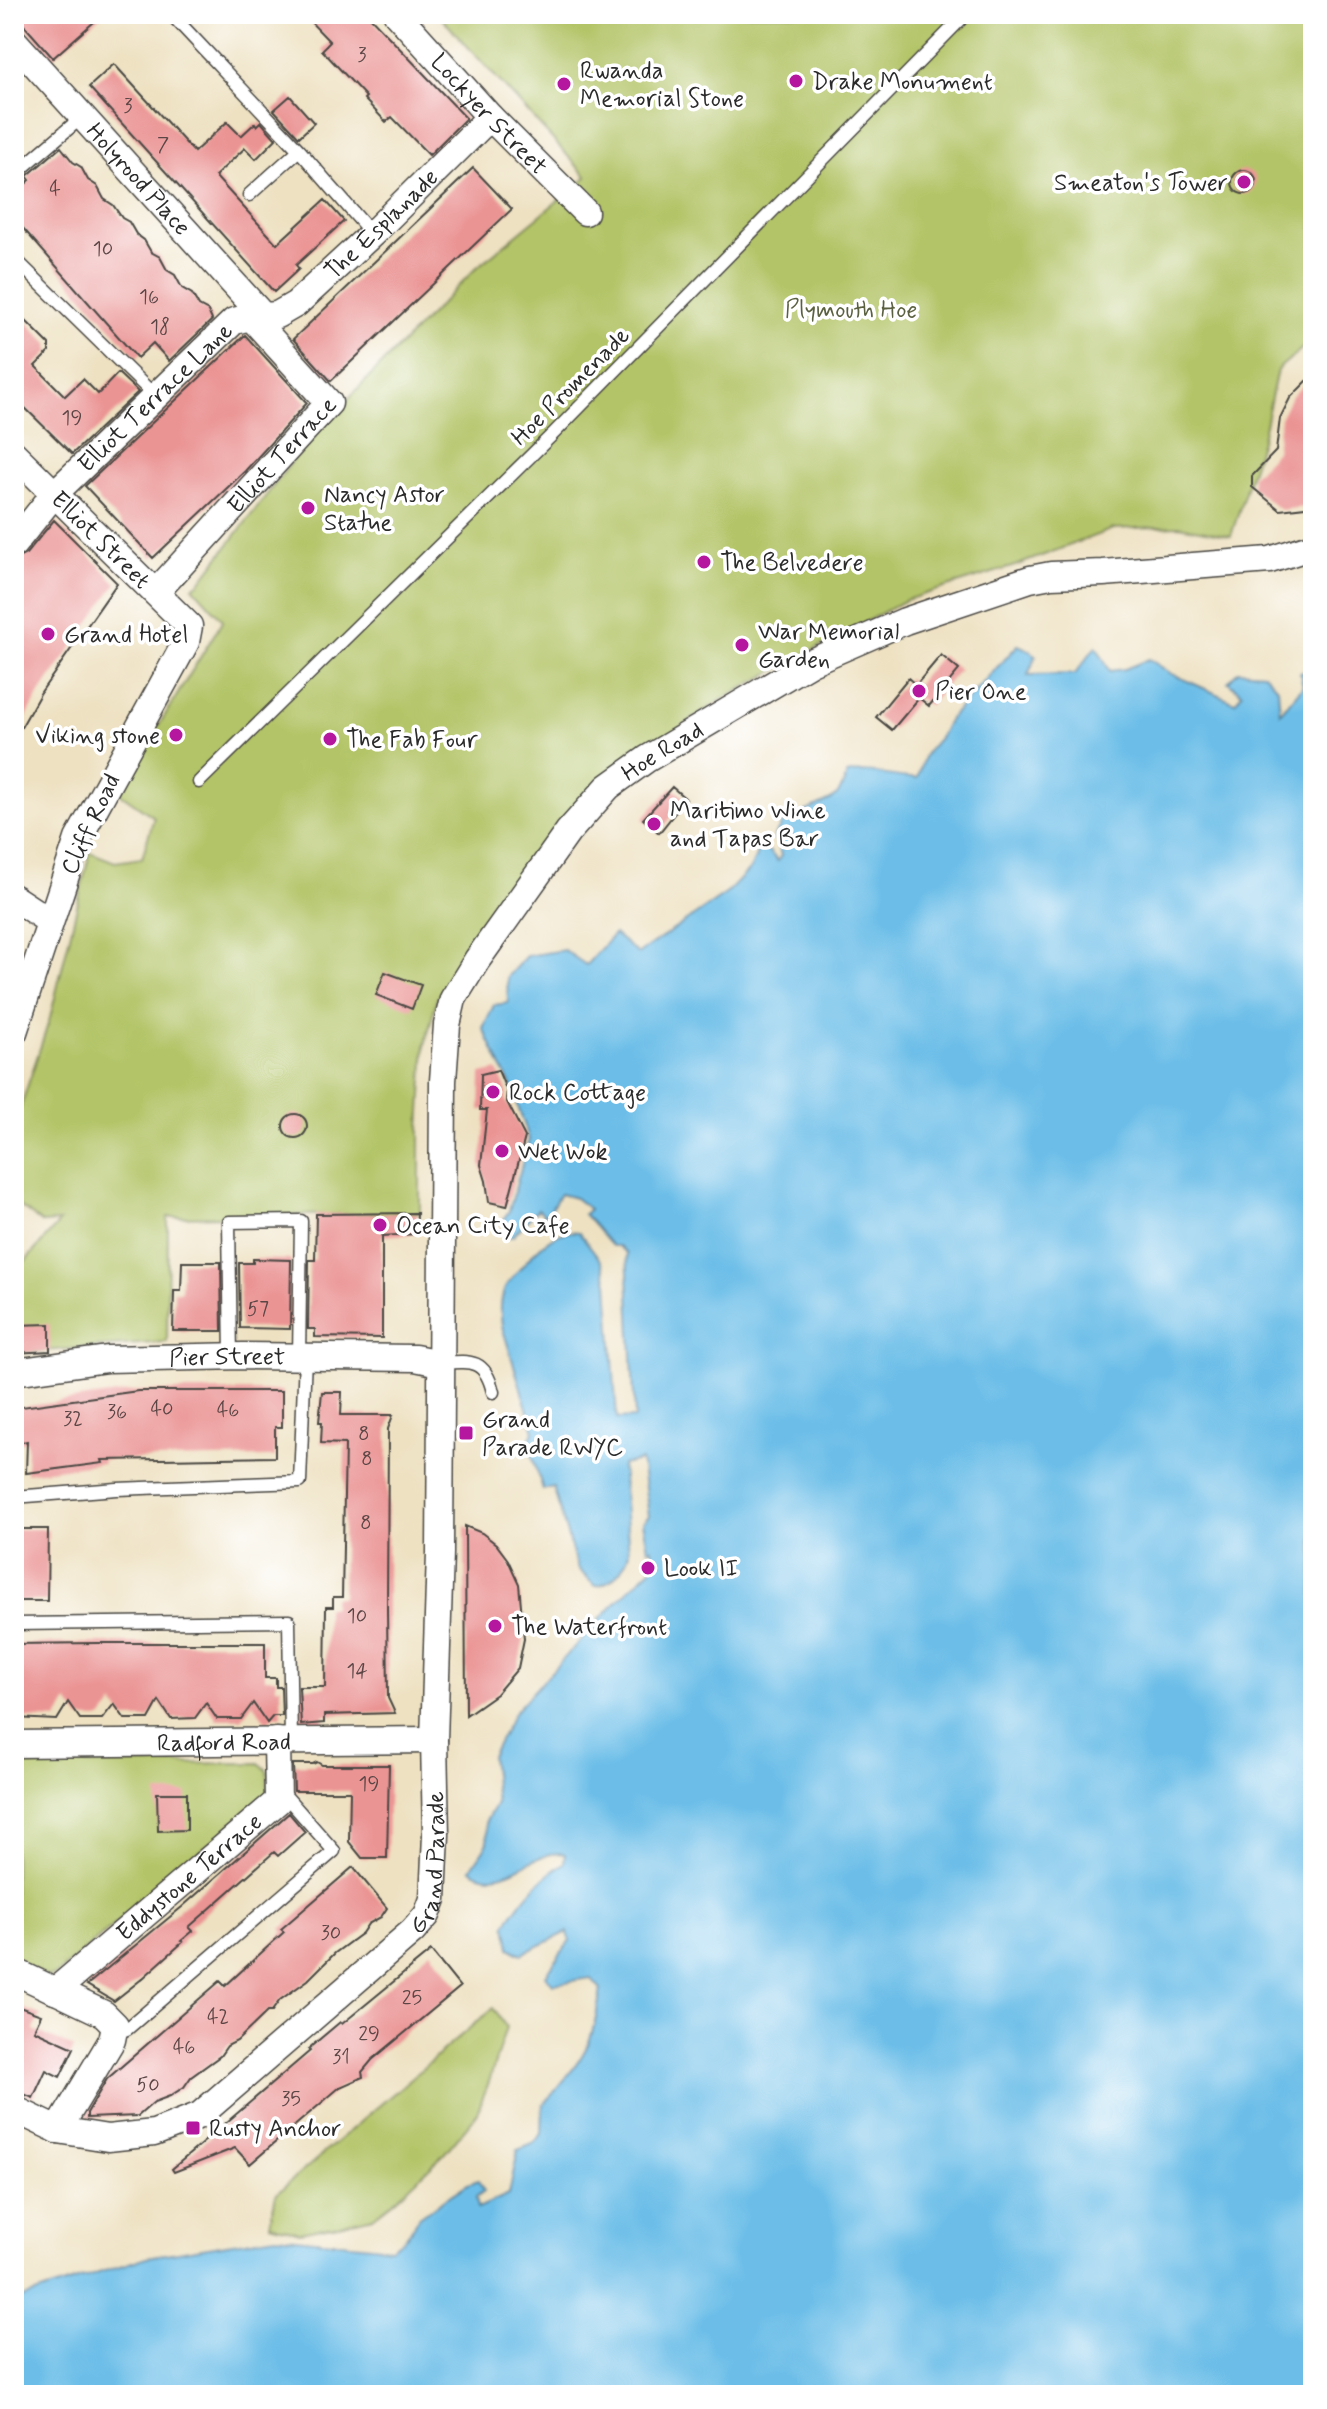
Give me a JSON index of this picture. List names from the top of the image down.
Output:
{
  "streets": {
    "street": [
      "Lockyer Street",
      "Holyrood Place",
      "The Esplanade",
      "Elliot Terrace Lane",
      "Elliot Terrace",
      "Elliot Street",
      "Hoe Road",
      "Cliff Road",
      "Pier Street",
      "Radford Road",
      "Grand Parade",
      "Eddystone Terrace"
    ],
    "lane": ["Hoe Promenade"]
  },
  "crossings": [
    ["Lockyer Street", "The Esplanade"],
    ["Holyrood Place", "The Esplanade"],
    ["Holyrood Place", "Elliot Terrace Lane"],
    ["Holyrood Place", "Elliot Terrace"],
    ["The Esplanade", "Elliot Terrace Lane"],
    ["The Esplanade", "Elliot Terrace"],
    ["Elliot Terrace Lane", "Elliot Terrace"],
    ["Elliot Terrace Lane", "Elliot Street"],
    ["Elliot Terrace", "Elliot Street"],
    ["Elliot Street", "Cliff Road"],
    ["Hoe Road", "Pier Street"],
    ["Hoe Road", "Grand Parade"],
    ["Pier Street", "Grand Parade"],
    ["Radford Road", "Grand Parade"],
    ["Radford Road", "Eddystone Terrace"]
  ],
  "parks": ["Plymouth Hoe"],
  "places": {
    "other": [
      "Drake Monument",
      "Rwanda Memorial Stone",
      "Smeaton's Tower",
      "Nancy Astor Statue",
      "The Belvedere",
      "Grand Hotel",
      "War Memorial Garden",
      "Pier One",
      "Viking stone",
      "The Fab Four",
      "Maritimo Wine and Tapas Bar",
      "Rock Cottage",
      "Wet Wok",
      "Ocean City Cafe",
      "Look II",
      "The Waterfront"
    ],
    "transit": ["Grand Parade RWYC", "Rusty Anchor"]
  },
  "house_numbers": [
    "3",
    "3",
    "7",
    "4",
    "10",
    "16",
    "18",
    "19",
    "57",
    "40",
    "46",
    "36",
    "32",
    "8",
    "8",
    "8",
    "10",
    "14",
    "19",
    "30",
    "25",
    "42",
    "29",
    "46",
    "31",
    "50",
    "35"
  ]
}
